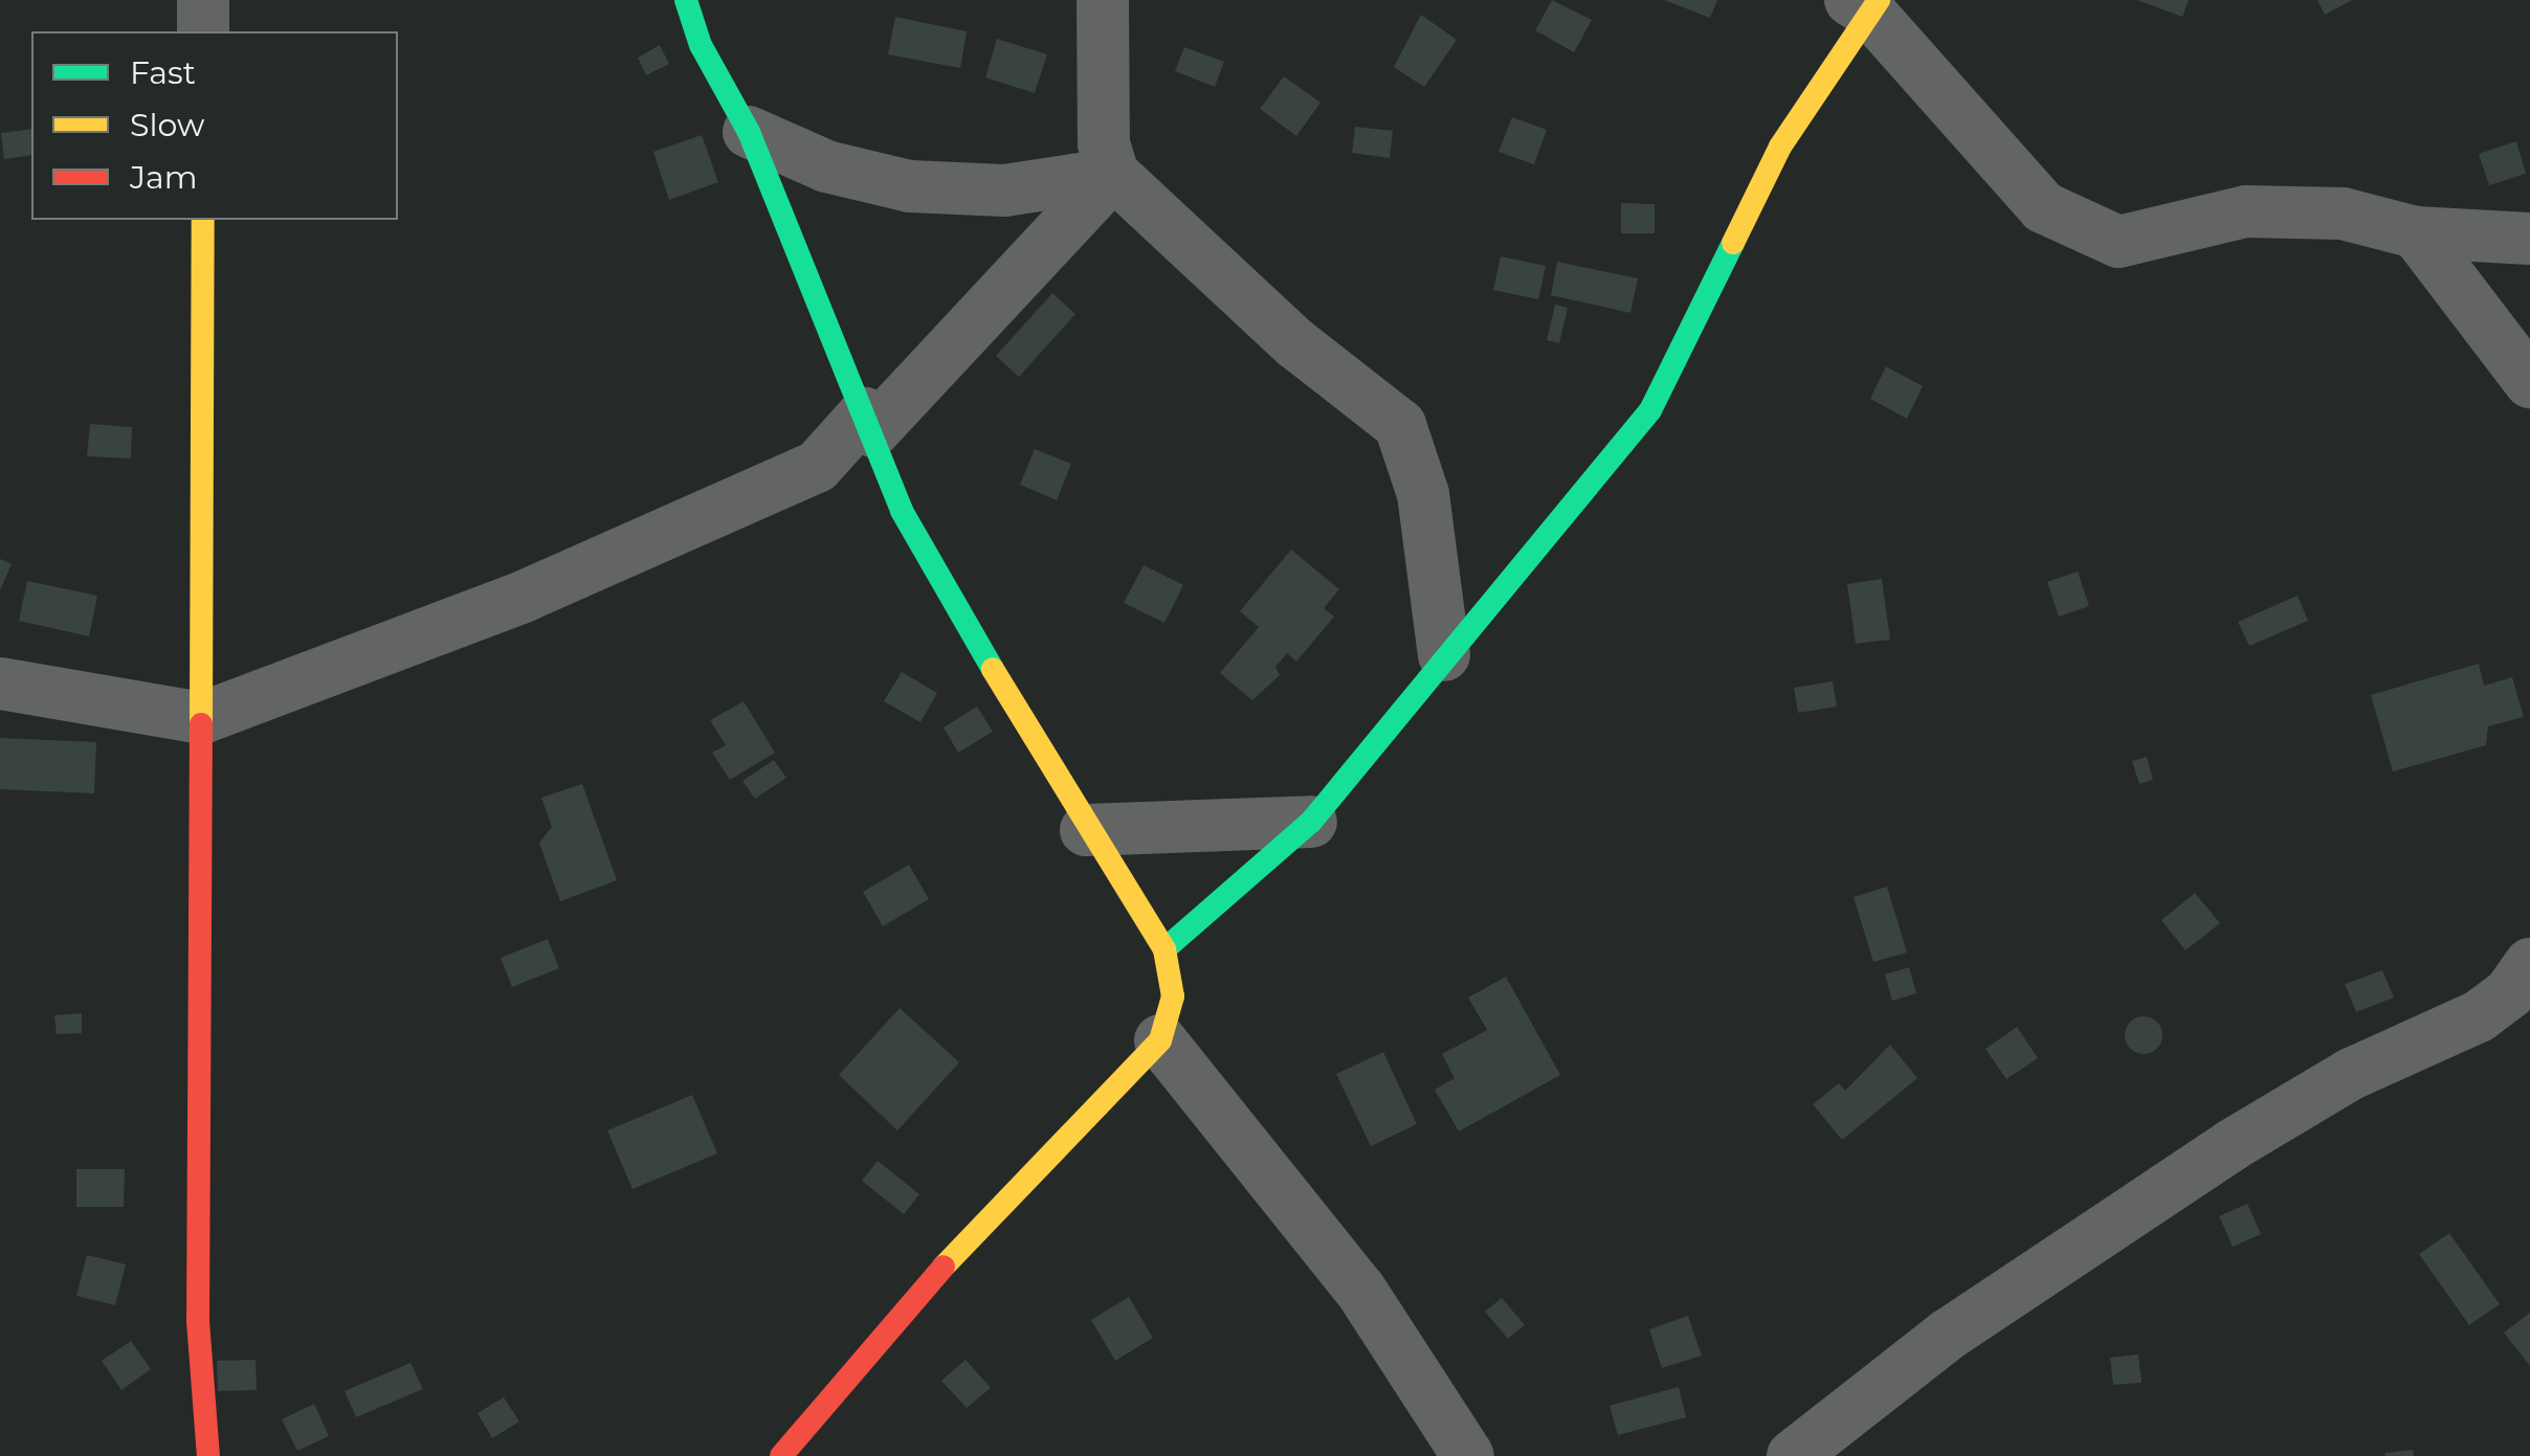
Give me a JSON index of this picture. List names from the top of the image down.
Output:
{
  "legend": ["Fast", "Slow", "Jam"]
}
